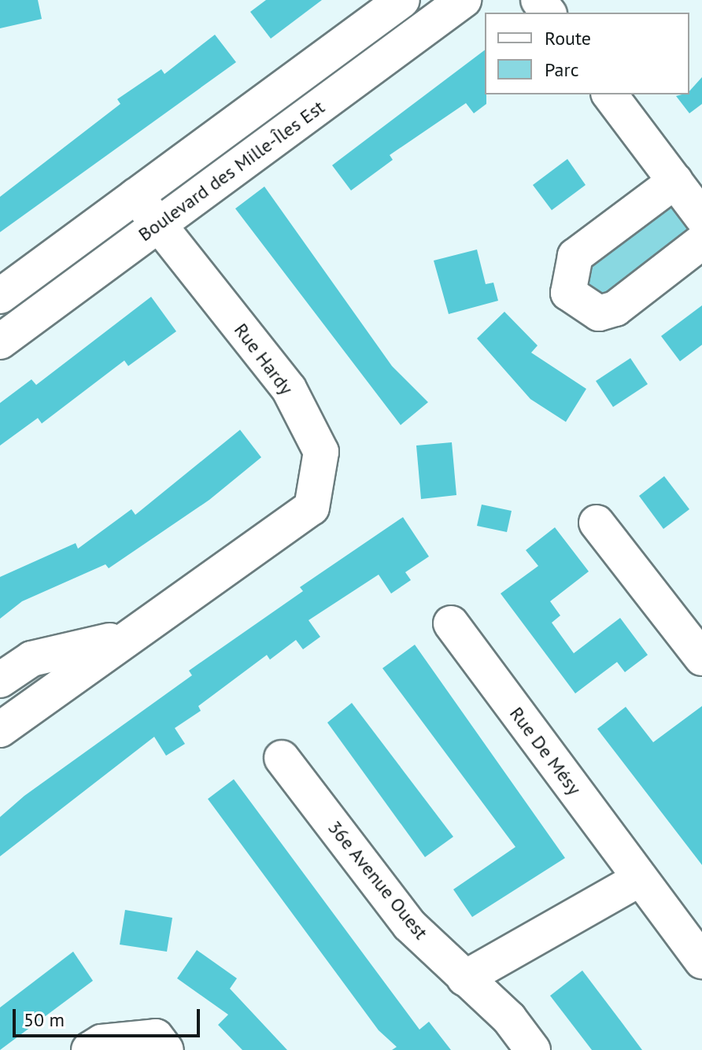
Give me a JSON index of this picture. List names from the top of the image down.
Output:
{
  "streets": {
    "street": [
      "Boulevard des Mille-Îles Est",
      "Rue Hardy",
      "Rue De Mésy",
      "36e Avenue Ouest"
    ]
  },
  "crossings": [
    ["Boulevard des Mille-Îles Est", "Rue Hardy"]
  ],
  "legend": ["Route", "Parc"],
  "scale_bar": "50 m"
}
